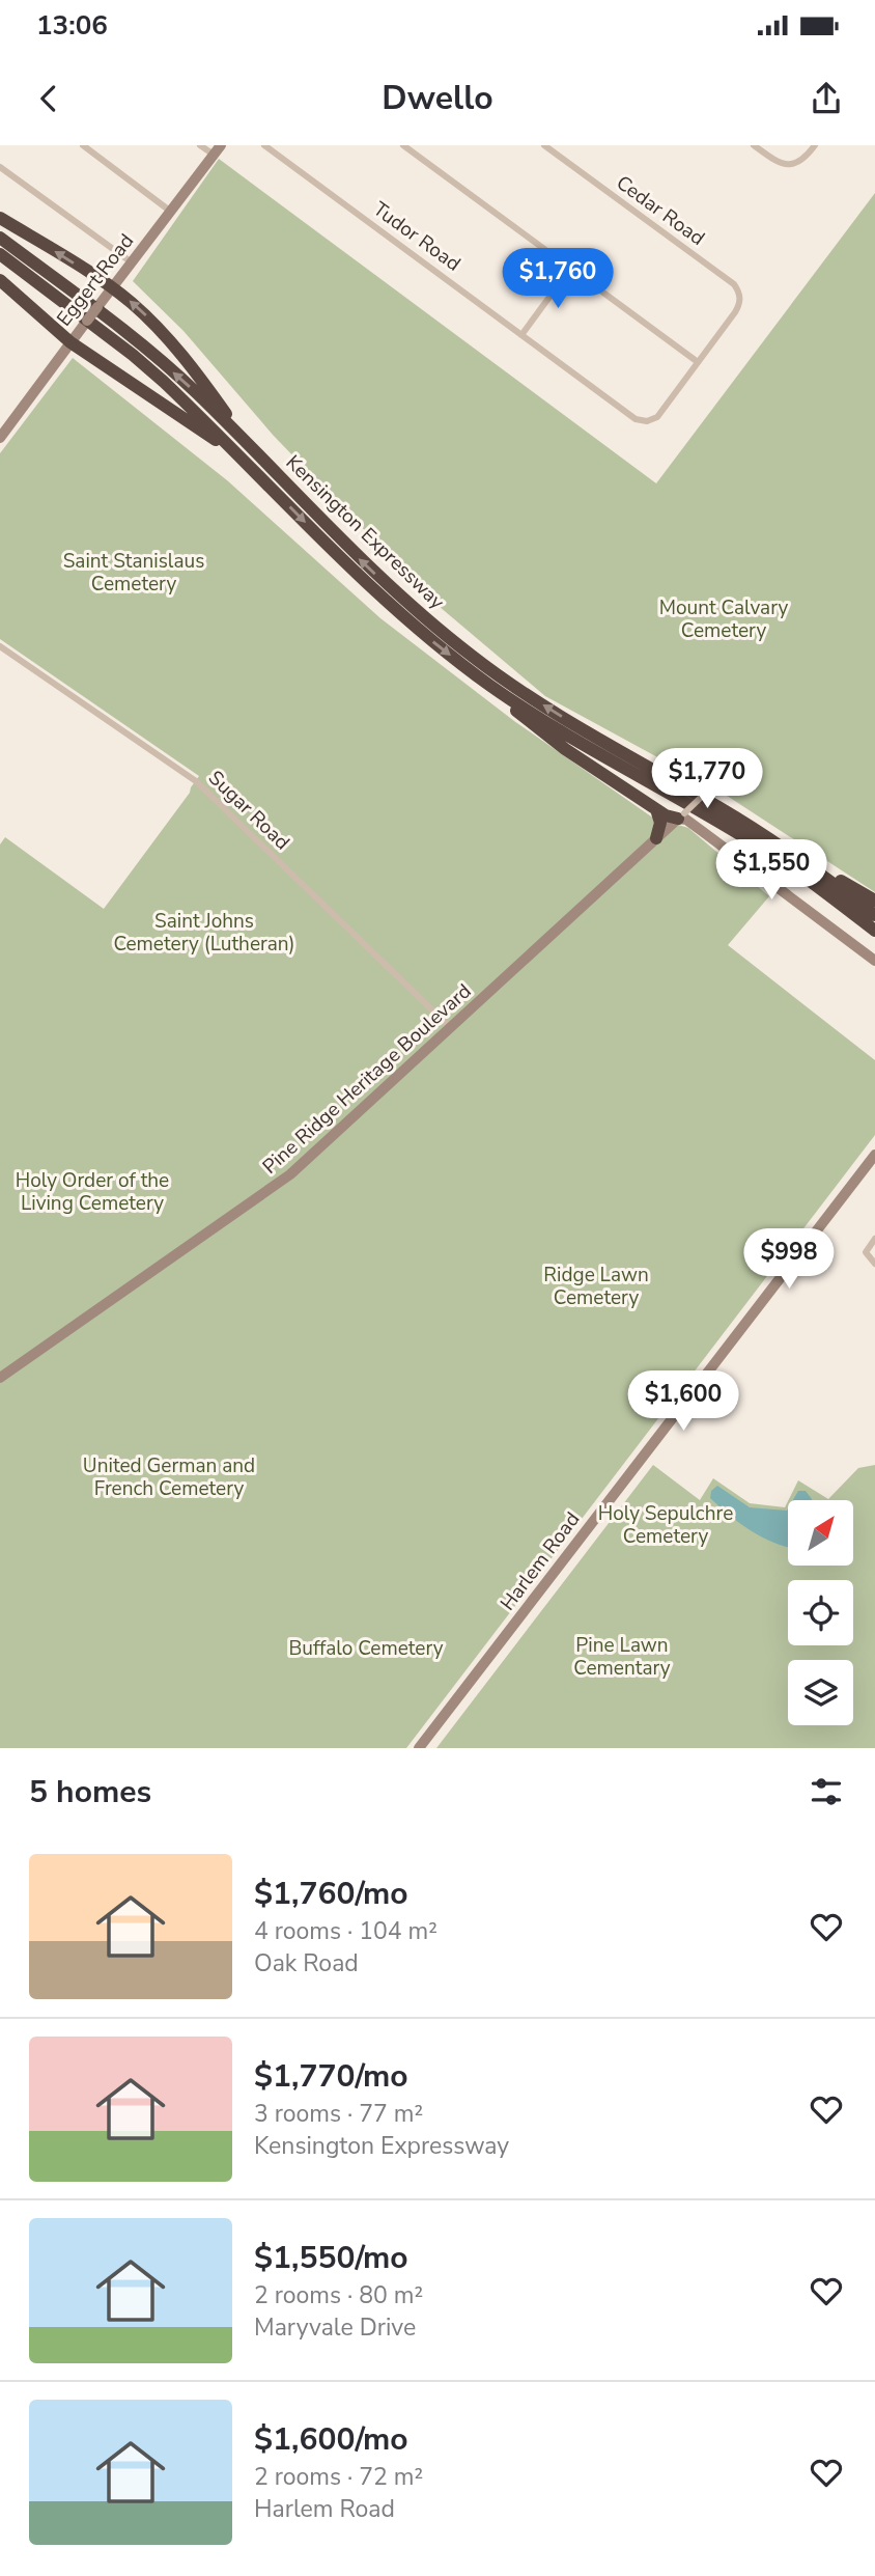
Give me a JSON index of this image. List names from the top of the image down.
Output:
{
  "streets": {
    "highway": ["Kensington Expressway"],
    "street": [
      "Cedar Road",
      "Tudor Road",
      "Eggert Road",
      "Sugar Road",
      "Pine Ridge Heritage Boulevard",
      "Harlem Road"
    ]
  },
  "crossings": [
    ["Cedar Road", "Tudor Road"],
    ["Sugar Road", "Pine Ridge Heritage Boulevard"]
  ],
  "parks": [
    "Saint Stanislaus Cemetery",
    "Mount Calvary Cemetery",
    "Saint Johns Cemetery (Lutheran)",
    "Holy Order of the Living Cemetery",
    "Ridge Lawn Cemetery",
    "United German and French Cemetery",
    "Holy Sepulchre Cemetery",
    "Pine Lawn Cementary",
    "Buffalo Cemetery"
  ],
  "north": "top right",
  "page": {
    "status": "13:06",
    "header": "Dwello",
    "price": [
      "$1,760",
      "$1,770",
      "$1,550",
      "$998",
      "$1,600"
    ],
    "heading": "5 homes",
    "list": [
      {
        "name": "$1,760/mo",
        "note": "4 rooms · 104 m² · Oak Road"
      },
      {
        "name": "$1,770/mo",
        "note": "3 rooms · 77 m² · Kensington Expressway"
      },
      {
        "name": "$1,550/mo",
        "note": "2 rooms · 80 m² · Maryvale Drive"
      },
      {
        "name": "$1,600/mo",
        "note": "2 rooms · 72 m² · Harlem Road"
      }
    ]
  }
}
